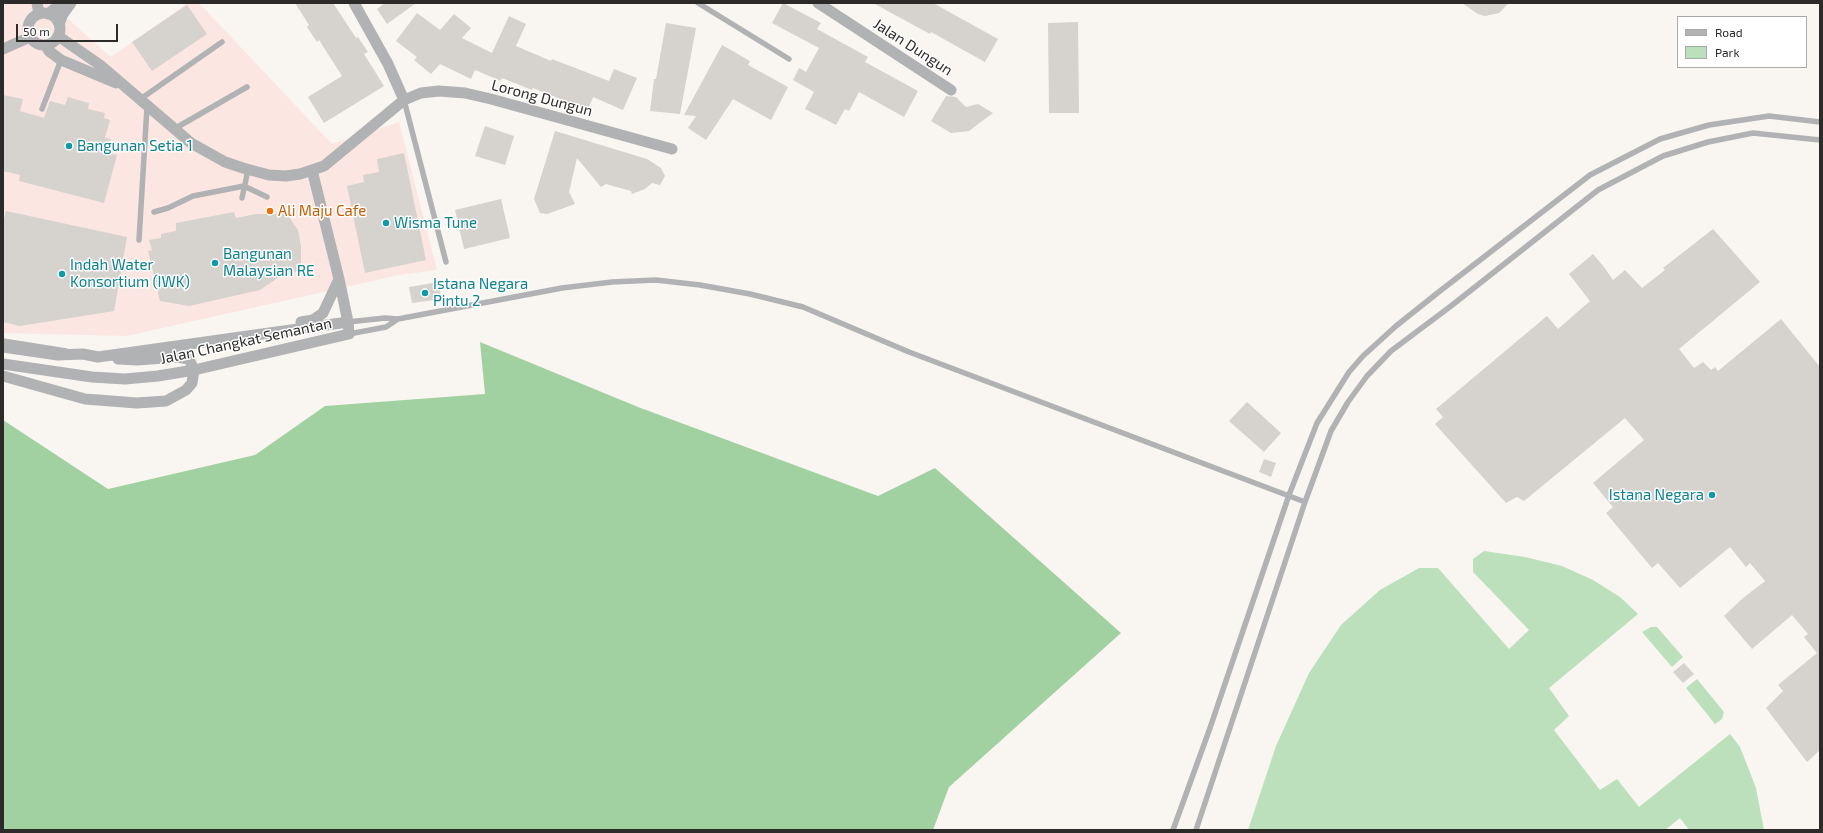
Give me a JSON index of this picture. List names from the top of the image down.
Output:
{
  "streets": {
    "street": ["Jalan Dungun", "Lorong Dungun", "Jalan Changkat Semantan"]
  },
  "places": [
    "Bangunan Setia 1",
    "Ali Maju Cafe",
    "Wisma Tune",
    "Bangunan Malaysian RE",
    "Indah Water Konsortium (IWK)",
    "Istana Negara Pintu 2",
    "Istana Negara"
  ],
  "legend": ["Road", "Park"],
  "scale_bar": "50 m"
}
